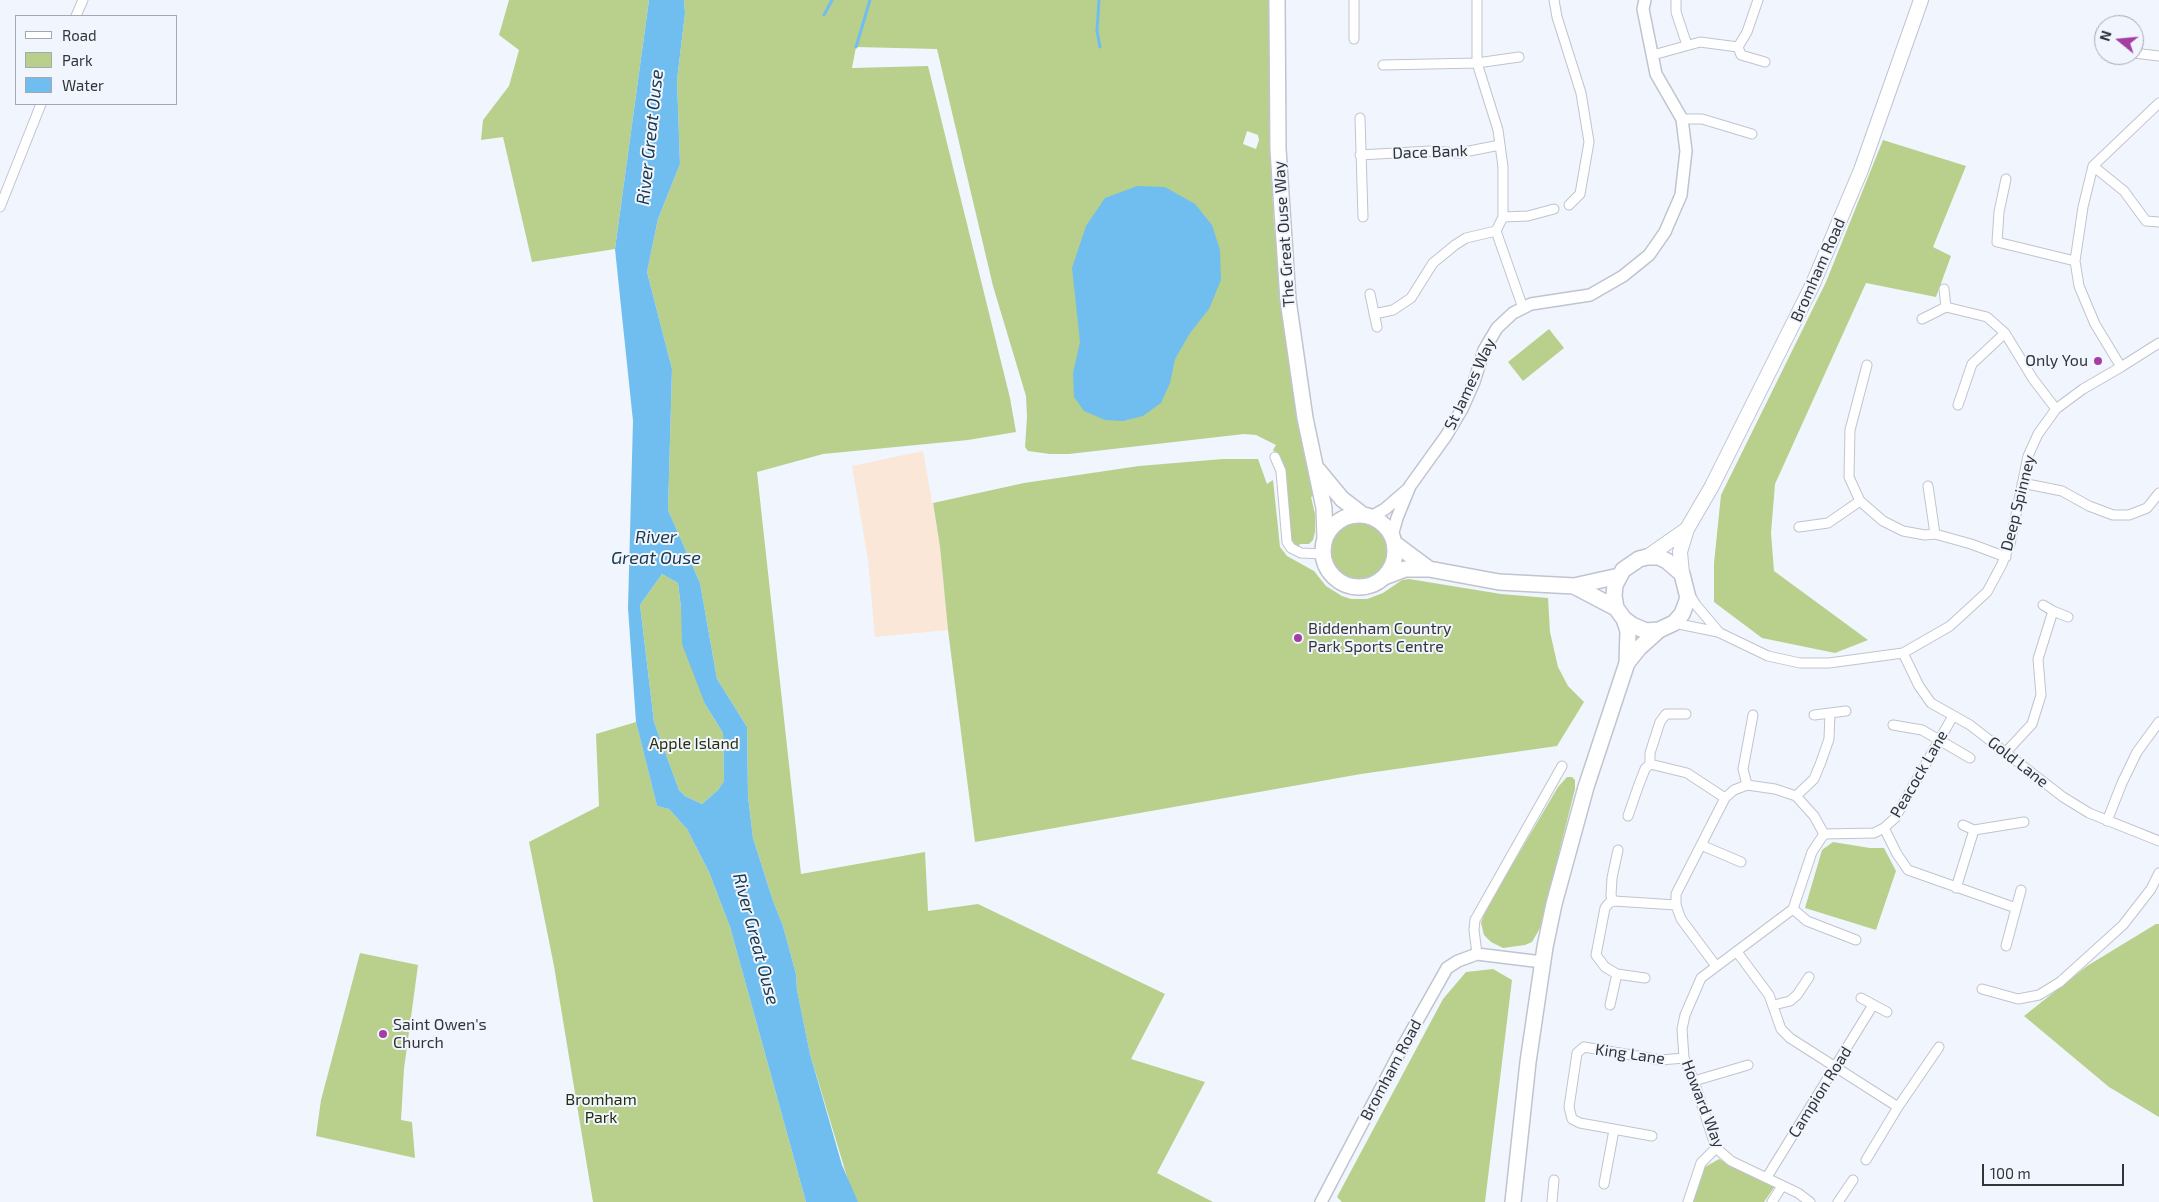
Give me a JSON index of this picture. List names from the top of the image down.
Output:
{
  "streets": {
    "highway": ["The Great Ouse Way"],
    "main road": ["Bromham Road"],
    "street": [
      "Dace Bank",
      "St James Way",
      "Deep Spinney",
      "Gold Lane",
      "Peacock Lane",
      "King Lane",
      "Campion Road",
      "Howard Way"
    ]
  },
  "crossings": [
    ["Bromham Road", "Deep Spinney"],
    ["Deep Spinney", "Gold Lane"],
    ["Gold Lane", "Peacock Lane"],
    ["King Lane", "Howard Way"],
    ["Campion Road", "Howard Way"]
  ],
  "water": ["River Great Ouse"],
  "parks": ["Apple Island", "Bromham Park"],
  "places": ["Only You", "Biddenham Country Park Sports Centre", "Saint Owen's Church"],
  "legend": ["Road", "Park", "Water"],
  "scale_bar": "100 m",
  "north": "left"
}
